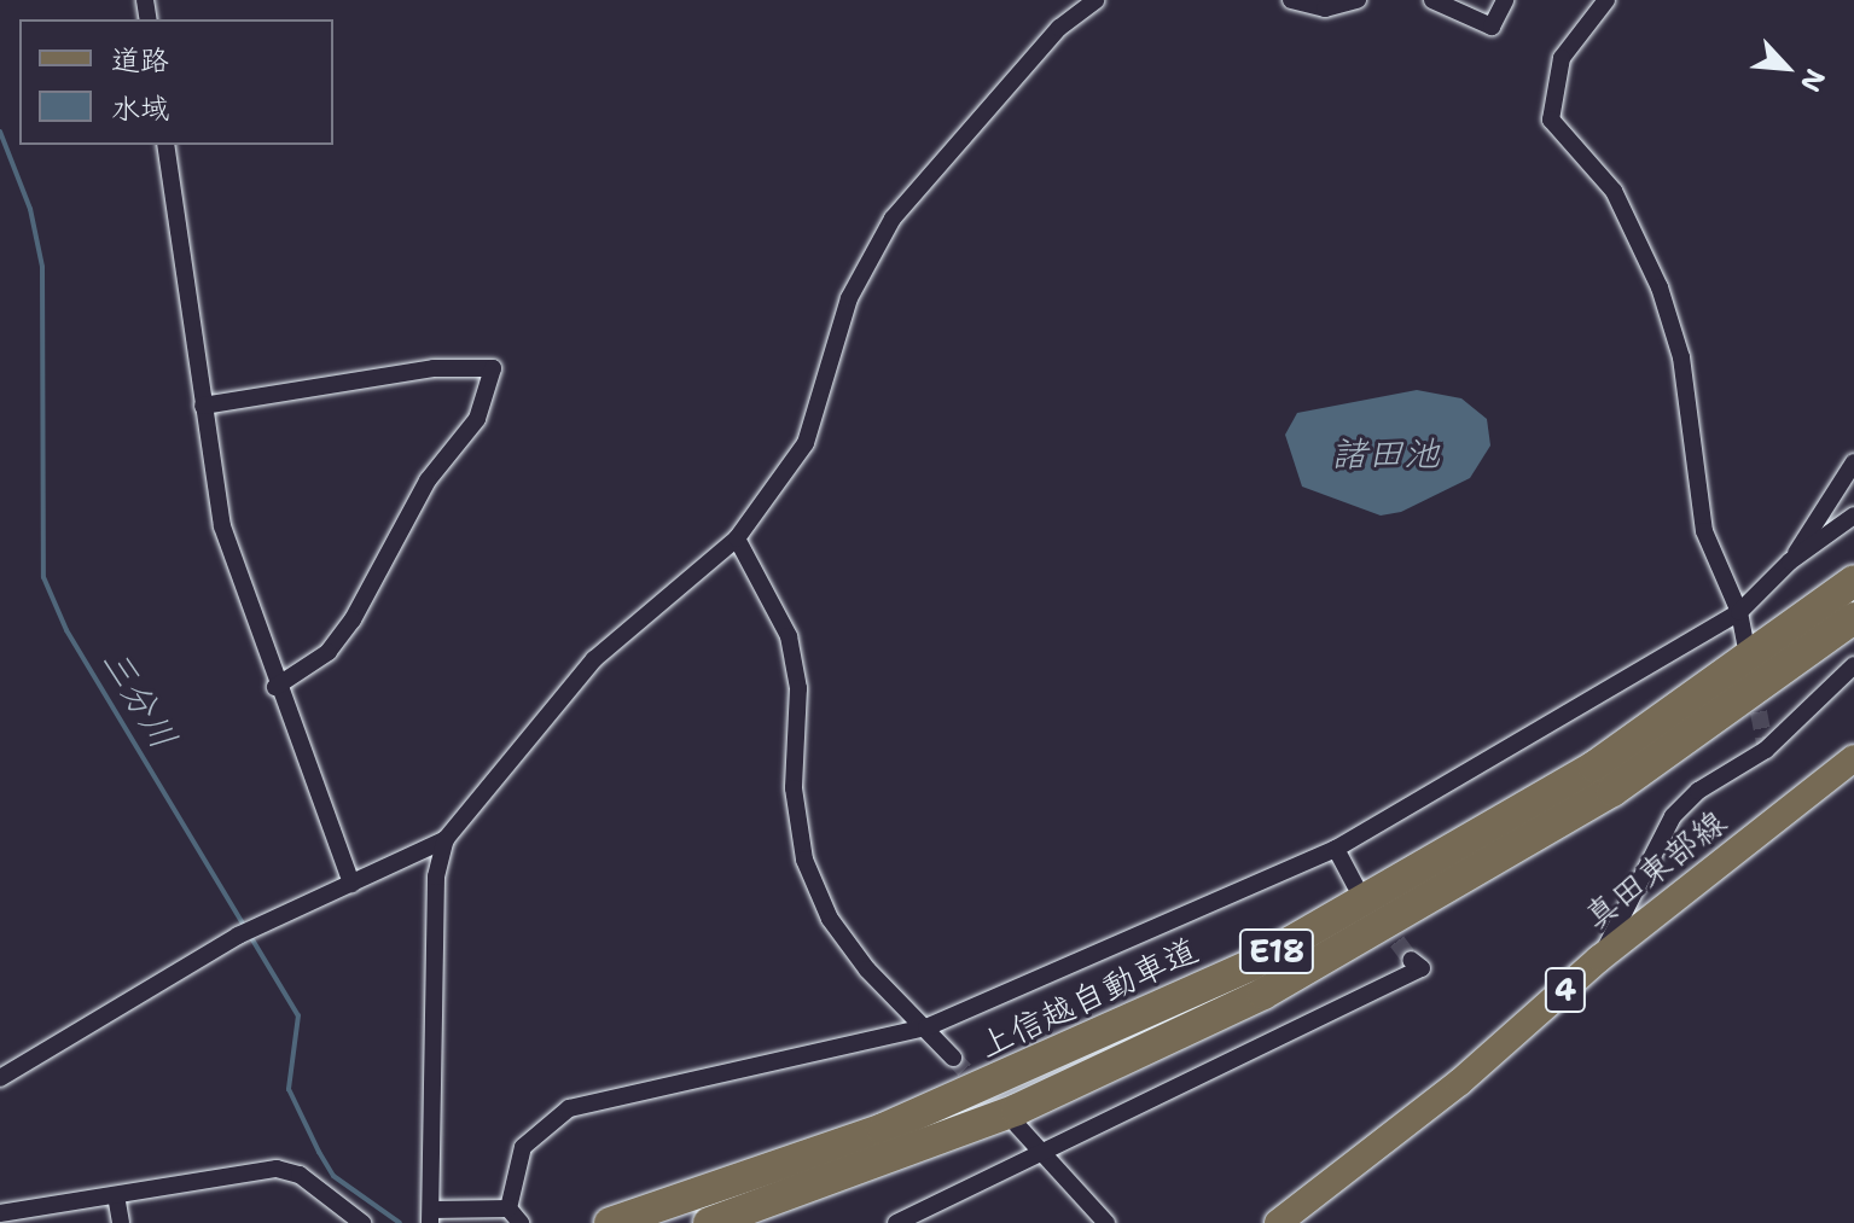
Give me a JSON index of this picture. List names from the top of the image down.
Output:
{
  "streets": {
    "highway": ["E18", "上信越自動車道"],
    "main road": ["真田東部線", "4"]
  },
  "water": ["諸田池", "三分川"],
  "legend": ["道路", "水域"],
  "north": "bottom right"
}
